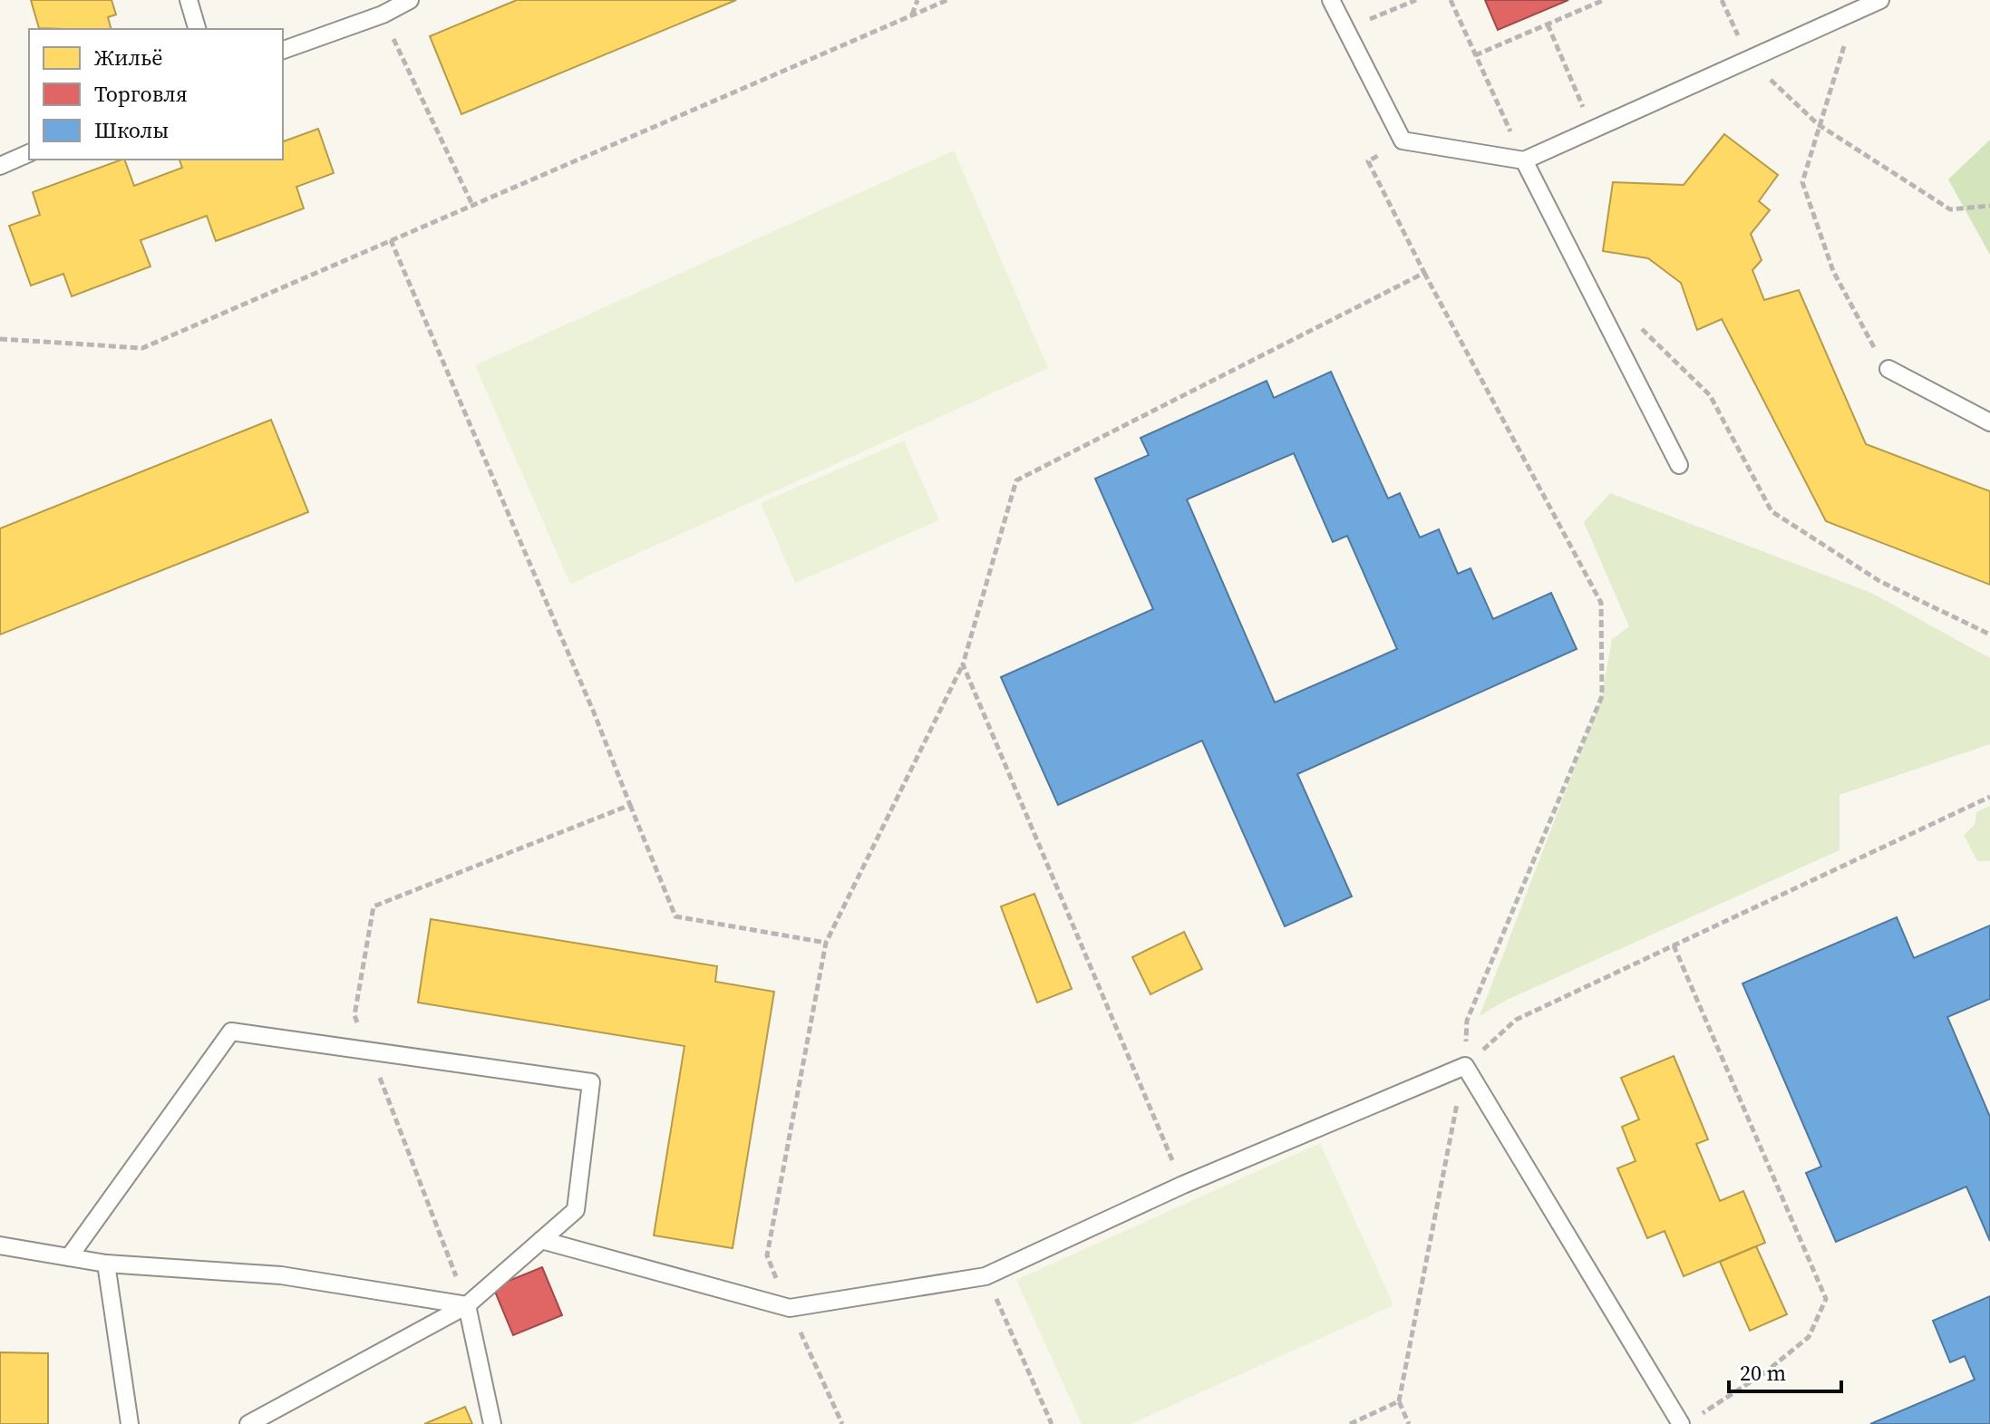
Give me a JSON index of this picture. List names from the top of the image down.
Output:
{
  "legend": ["Жильё", "Торговля", "Школы"],
  "scale_bar": "20 m"
}
